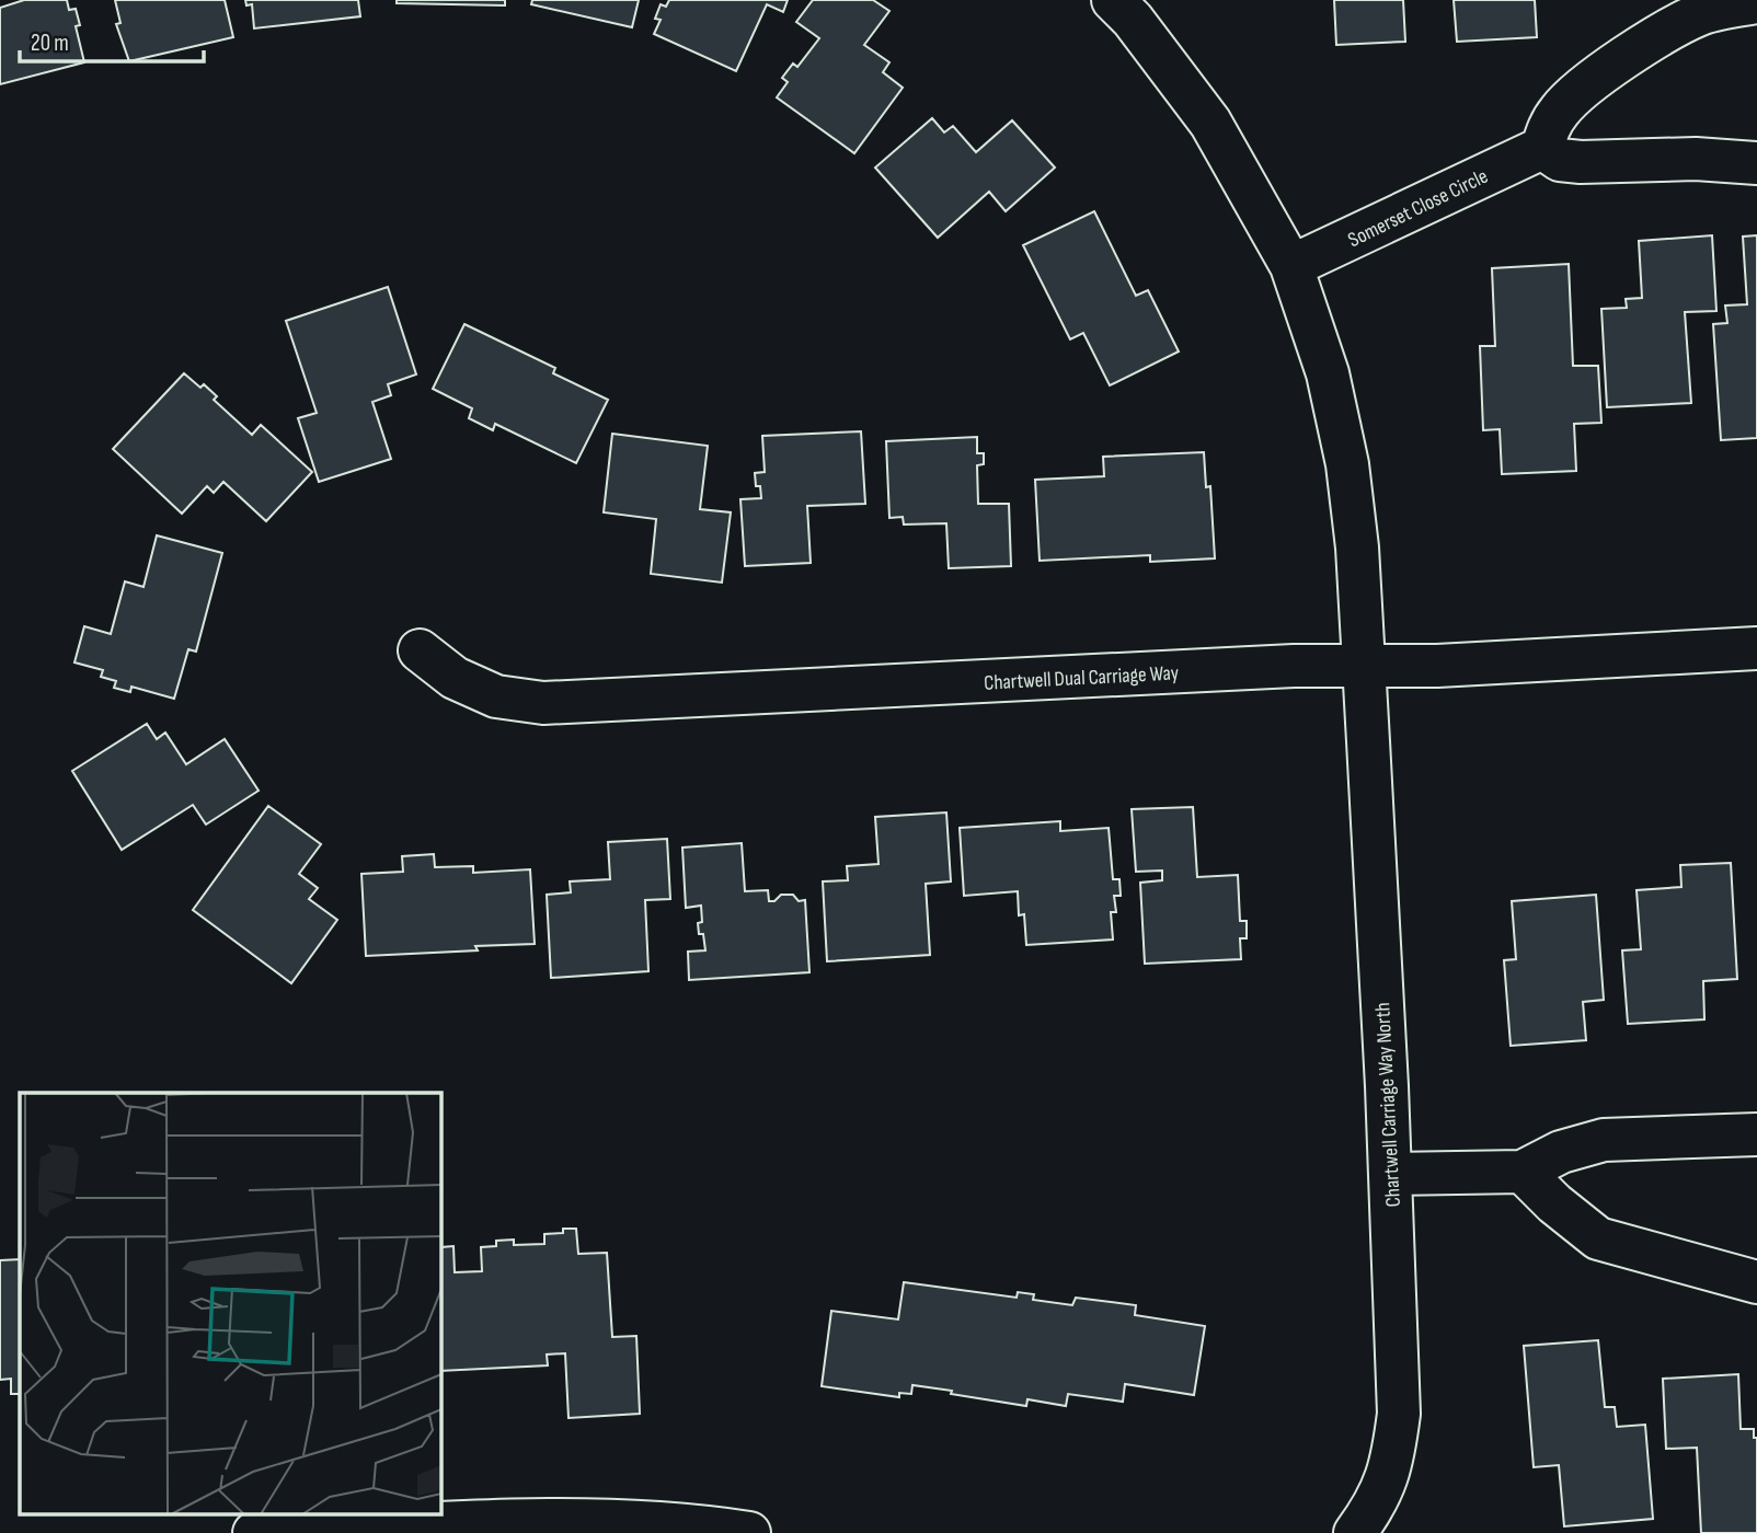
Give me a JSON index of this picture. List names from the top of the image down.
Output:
{
  "streets": {
    "street": ["Somerset Close Circle", "Chartwell Dual Carriage Way", "Chartwell Carriage Way North"]
  },
  "crossings": [
    ["Somerset Close Circle", "Chartwell Carriage Way North"],
    ["Chartwell Dual Carriage Way", "Chartwell Carriage Way North"]
  ],
  "scale_bar": "20 m"
}
